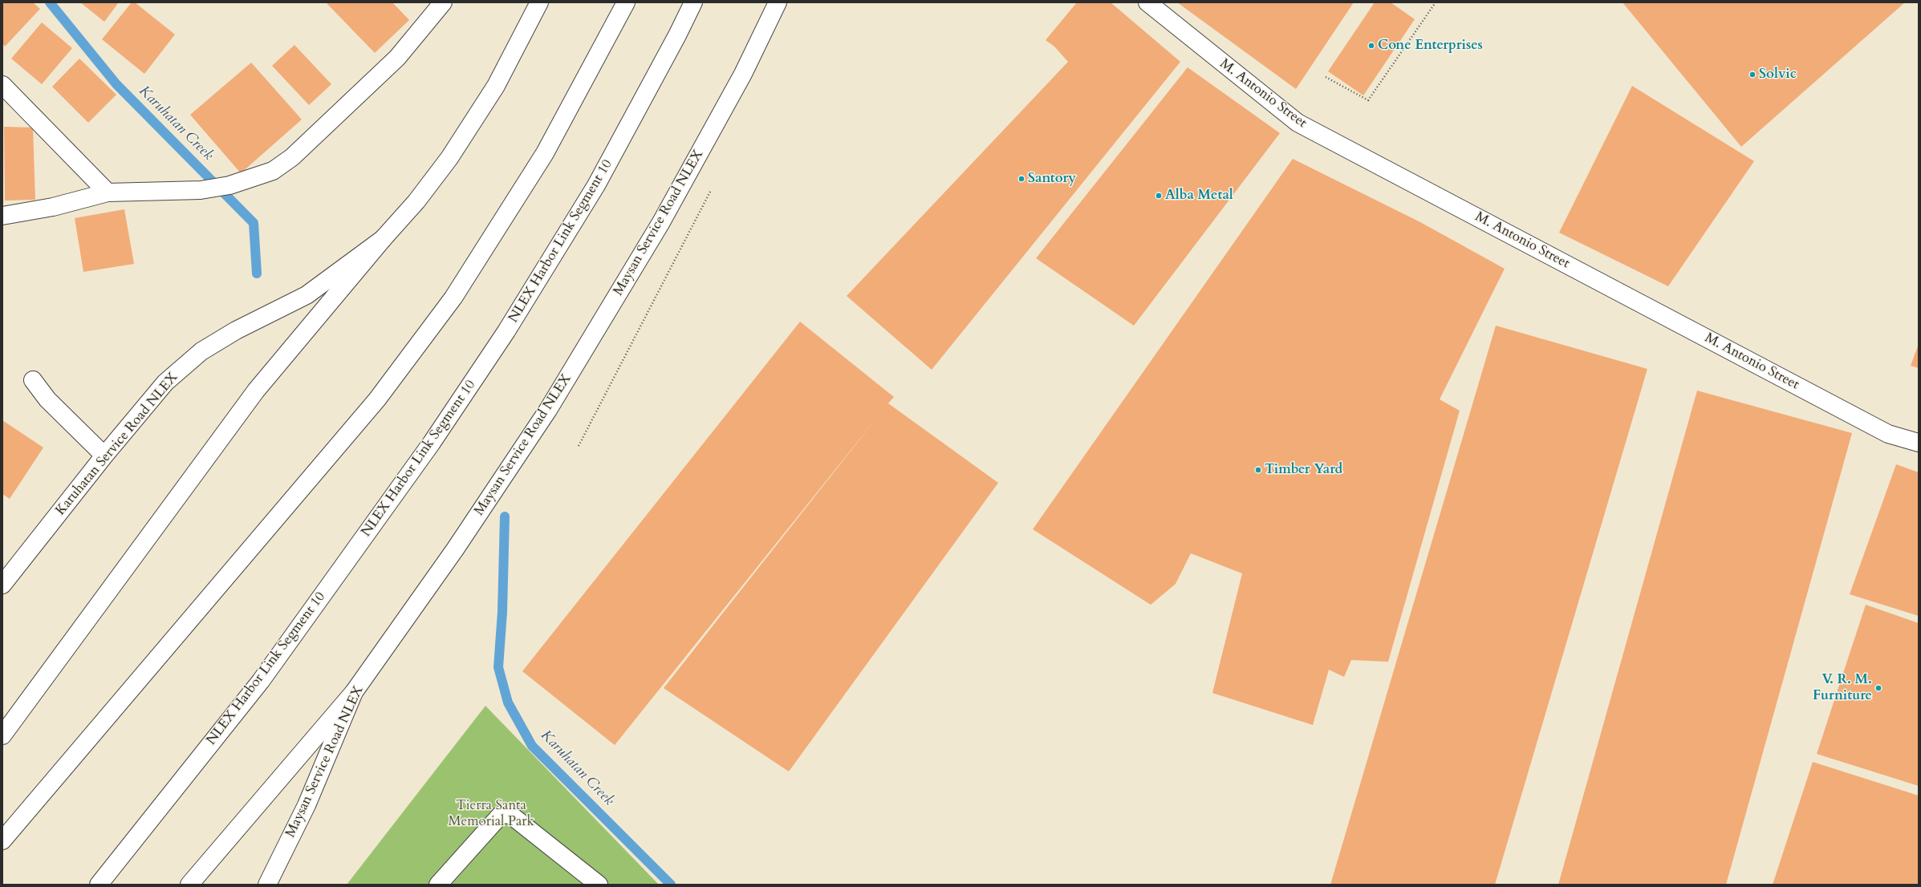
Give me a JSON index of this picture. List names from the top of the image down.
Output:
{
  "streets": {
    "main road": [
      "M. Antonio Street",
      "Maysan Service Road NLEX",
      "NLEX Harbor Link Segment 10",
      "Karuhatan Service Road NLEX"
    ]
  },
  "water": ["Karuhatan Creek"],
  "parks": ["Tierra Santa Memorial Park"],
  "places": [
    "Cone Enterprises",
    "Solvic",
    "Santory",
    "Alba Metal",
    "Timber Yard",
    "V. R. M. Furniture"
  ]
}
